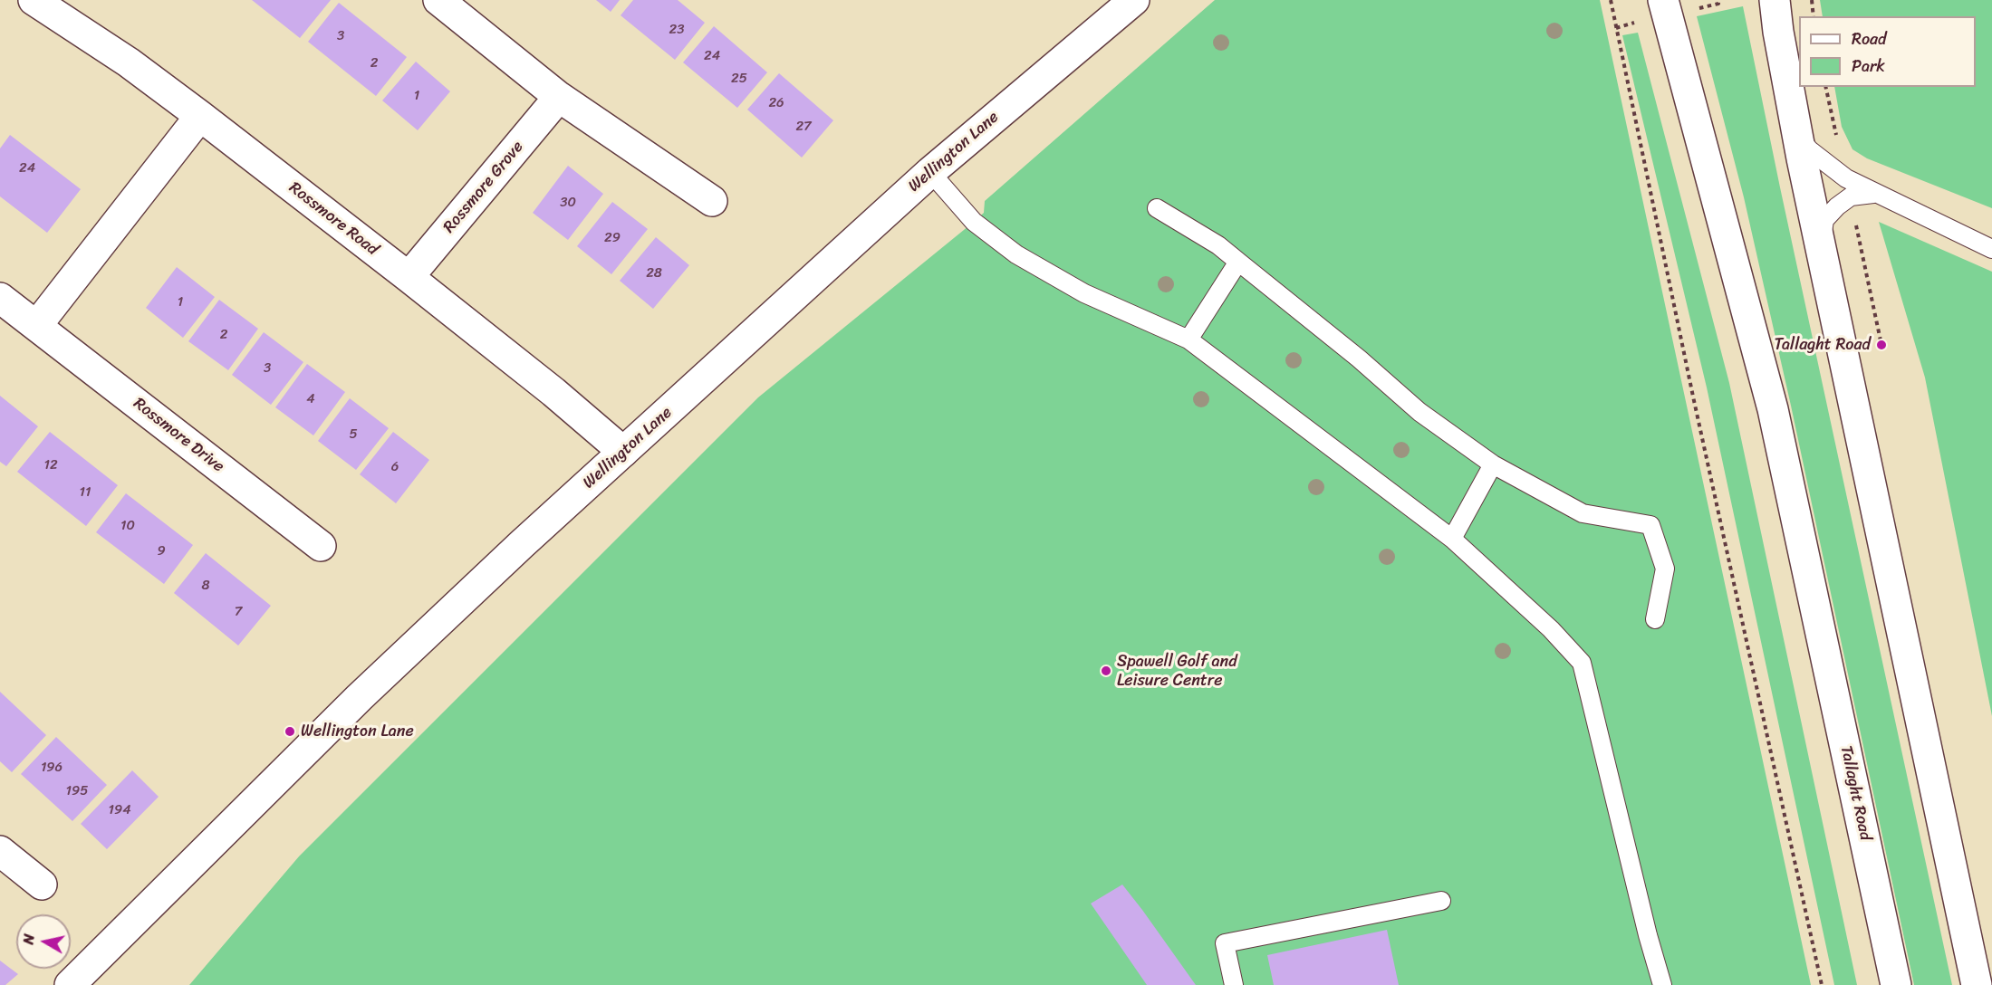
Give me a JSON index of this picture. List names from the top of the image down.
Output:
{
  "streets": {
    "street": [
      "Wellington Lane",
      "Rossmore Grove",
      "Rossmore Road",
      "Rossmore Drive",
      "Tallaght Road"
    ]
  },
  "crossings": [
    ["Wellington Lane", "Rossmore Road"],
    ["Rossmore Grove", "Rossmore Road"]
  ],
  "places": ["Tallaght Road", "Spawell Golf and Leisure Centre", "Wellington Lane"],
  "house_numbers": [
    "23",
    "3",
    "24",
    "2",
    "25",
    "1",
    "26",
    "27",
    "24",
    "30",
    "29",
    "28",
    "1",
    "2",
    "3",
    "4",
    "5",
    "12",
    "6",
    "11",
    "10",
    "9",
    "8",
    "7",
    "196",
    "195",
    "194"
  ],
  "legend": ["Road", "Park"],
  "north": "left"
}
